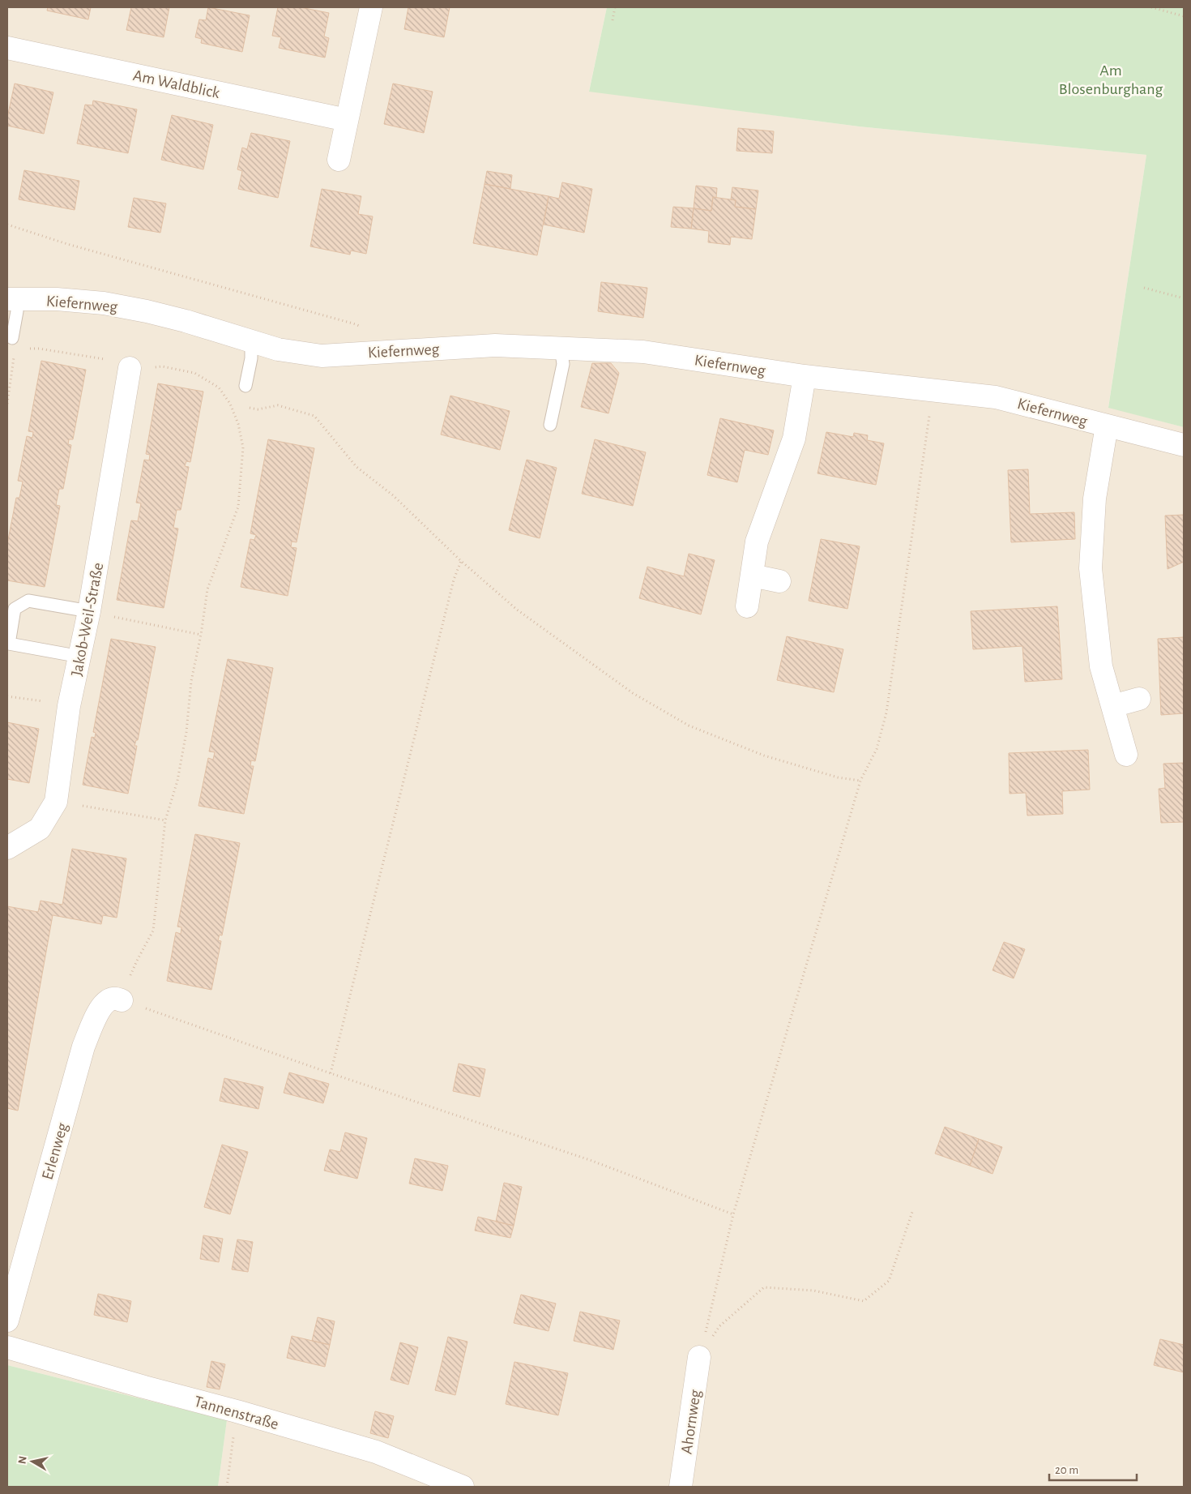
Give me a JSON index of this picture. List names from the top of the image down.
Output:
{
  "streets": {
    "street": [
      "Am Waldblick",
      "Kiefernweg",
      "Jakob-Weil-Straße",
      "Erlenweg",
      "Tannenstraße",
      "Ahornweg"
    ]
  },
  "parks": ["Am Blosenburghang"],
  "scale_bar": "20 m",
  "north": "left"
}
